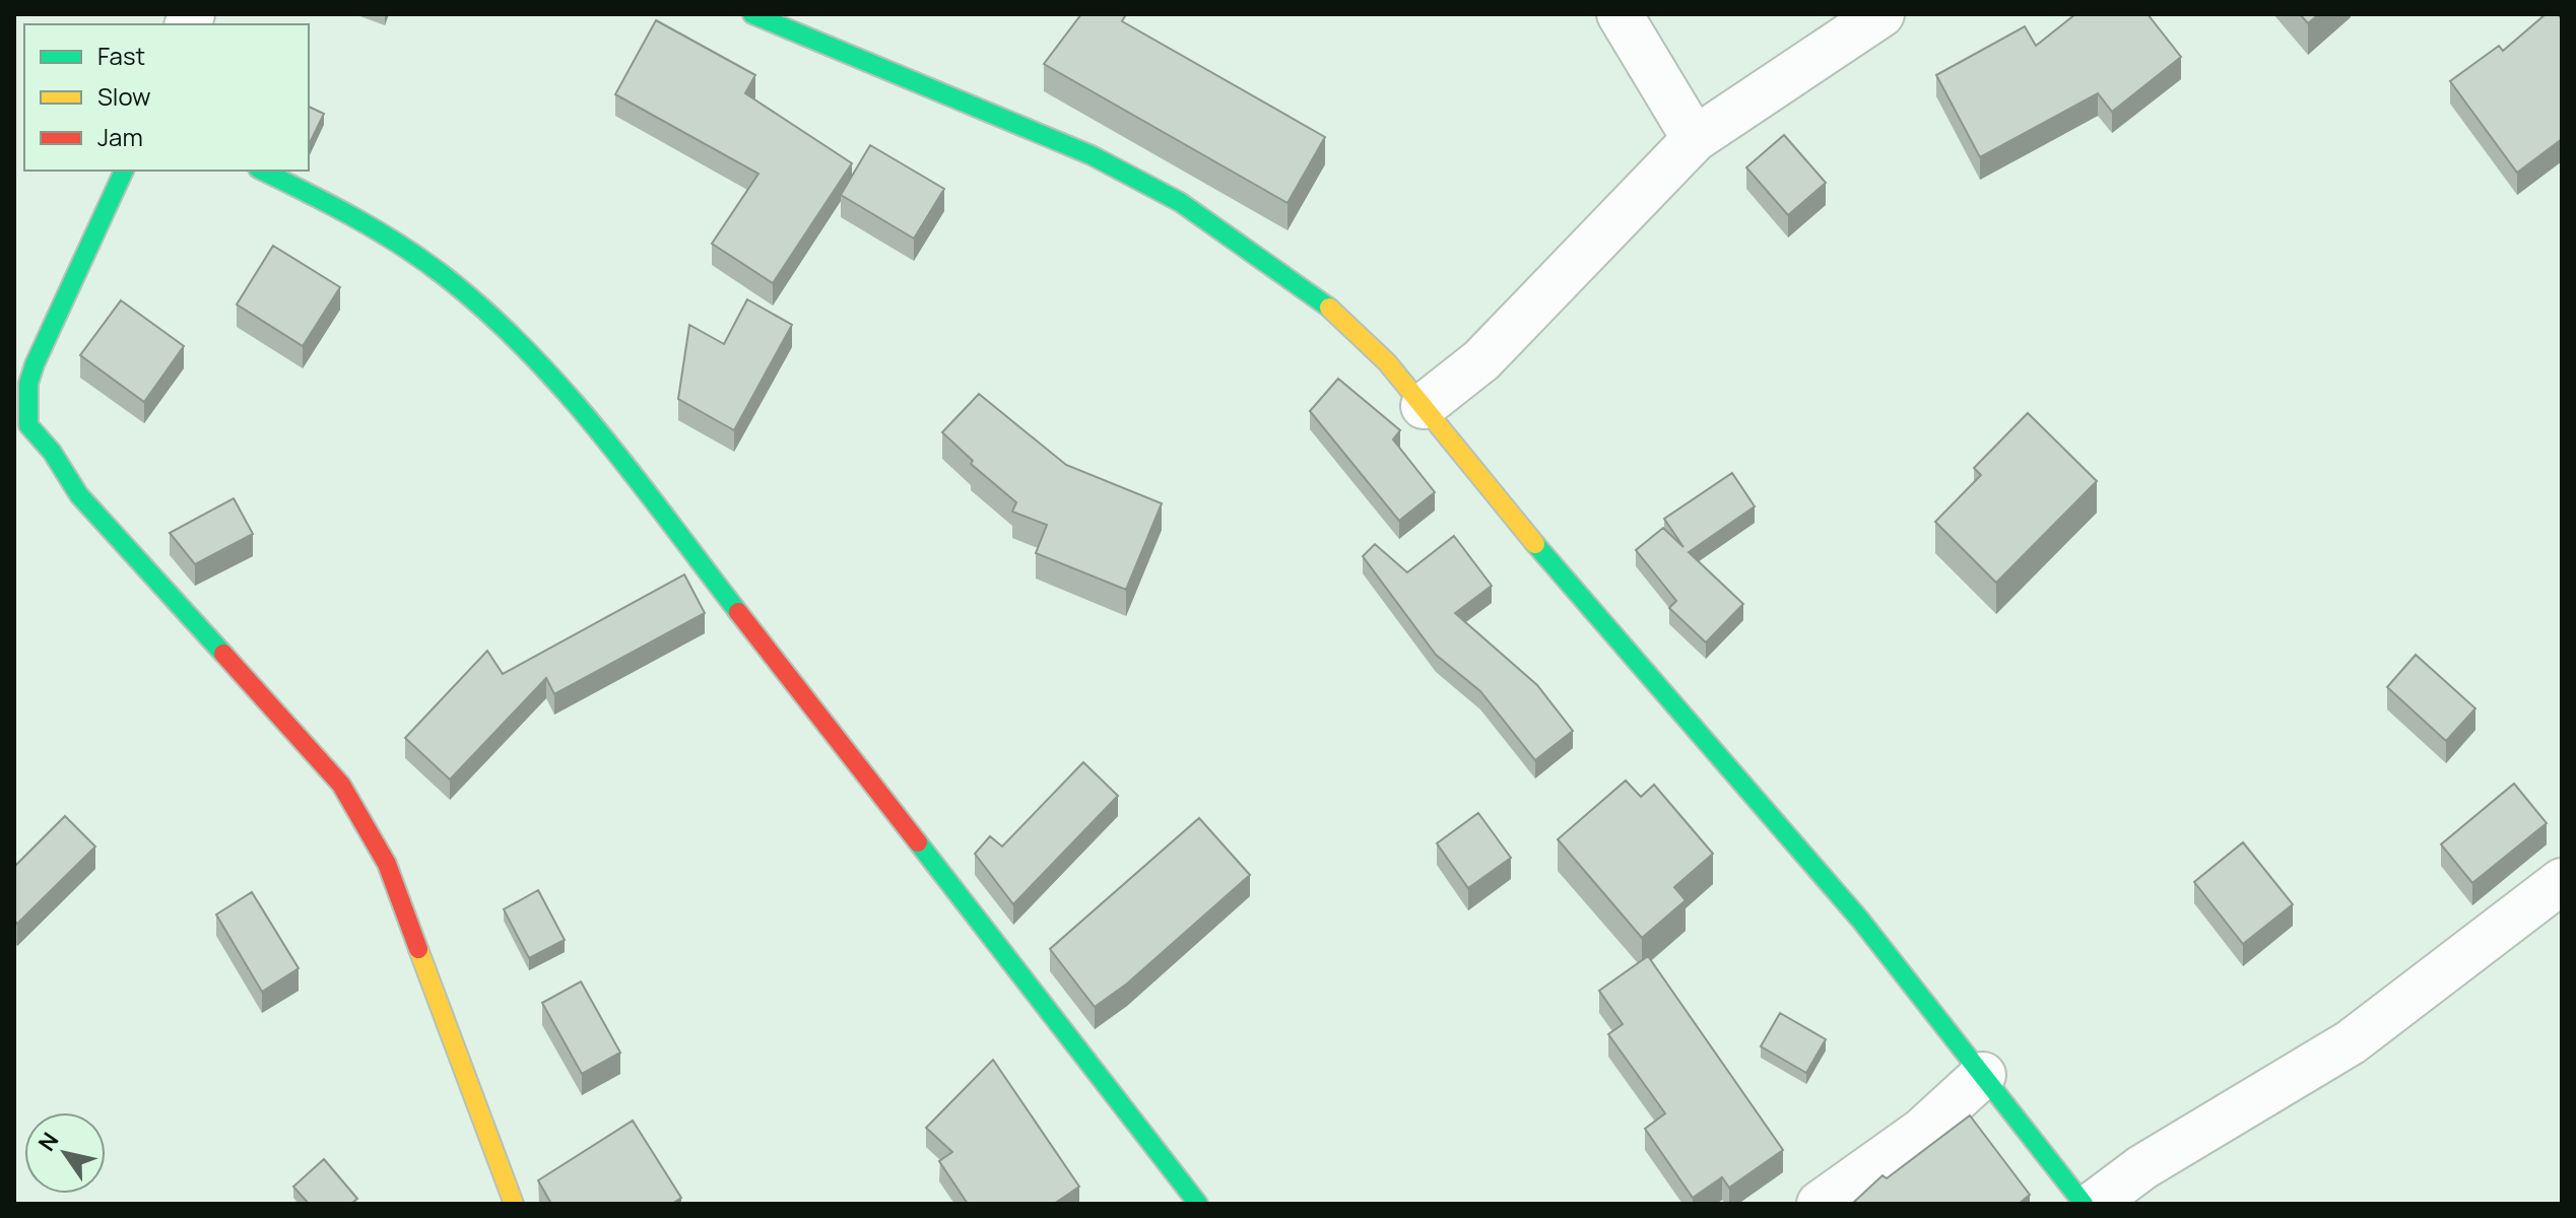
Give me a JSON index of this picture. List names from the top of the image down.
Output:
{
  "legend": ["Fast", "Slow", "Jam"],
  "north": "top left"
}
